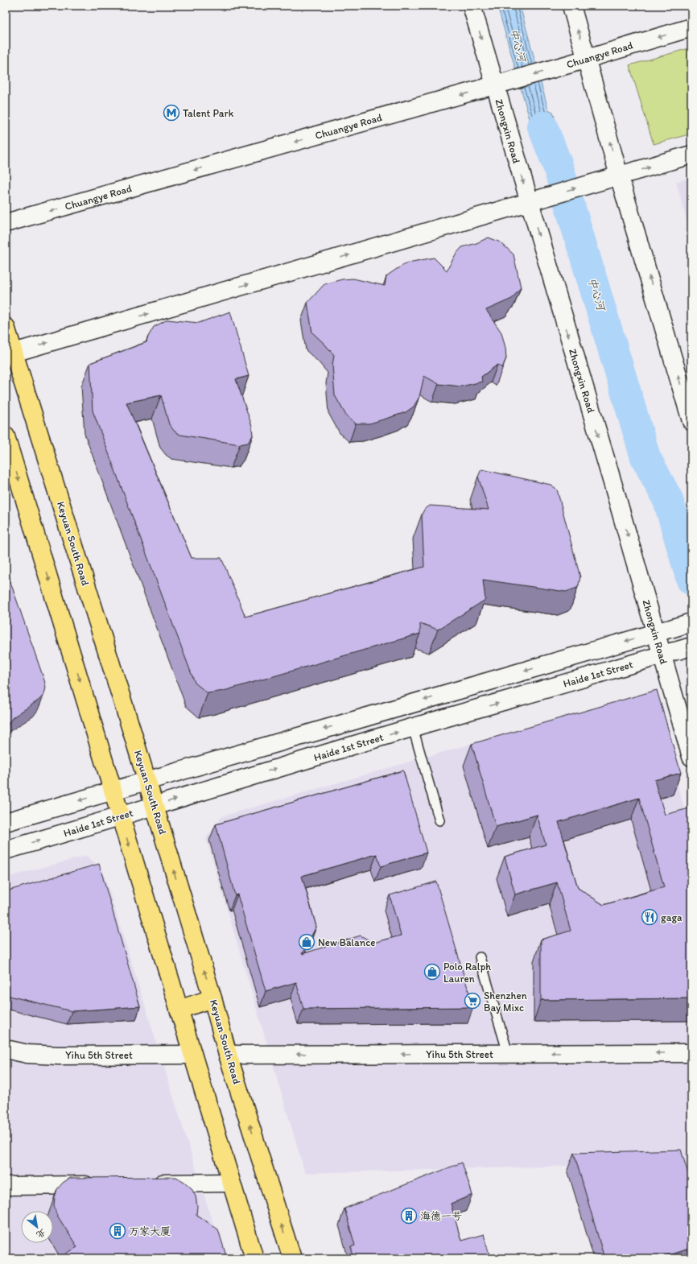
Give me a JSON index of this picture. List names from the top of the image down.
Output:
{
  "streets": {
    "main road": [
      "Chuangye Road",
      "Zhongxin Road",
      "Keyuan South Road",
      "Haide 1st Street",
      "Yihu 5th Street"
    ]
  },
  "crossings": [
    ["Chuangye Road", "Zhongxin Road"],
    ["Zhongxin Road", "Haide 1st Street"],
    ["Keyuan South Road", "Haide 1st Street"],
    ["Keyuan South Road", "Yihu 5th Street"]
  ],
  "one_way": ["Yihu 5th Street"],
  "water": ["中心河"],
  "places": {
    "metro station": ["Talent Park"],
    "restaurant": ["gaga"],
    "shop": ["New Balance", "Polo Ralph Lauren"],
    "supermarket": ["Shenzhen Bay Mixc"],
    "building": ["海德一号", "万家大厦"]
  },
  "north": "bottom right"
}
